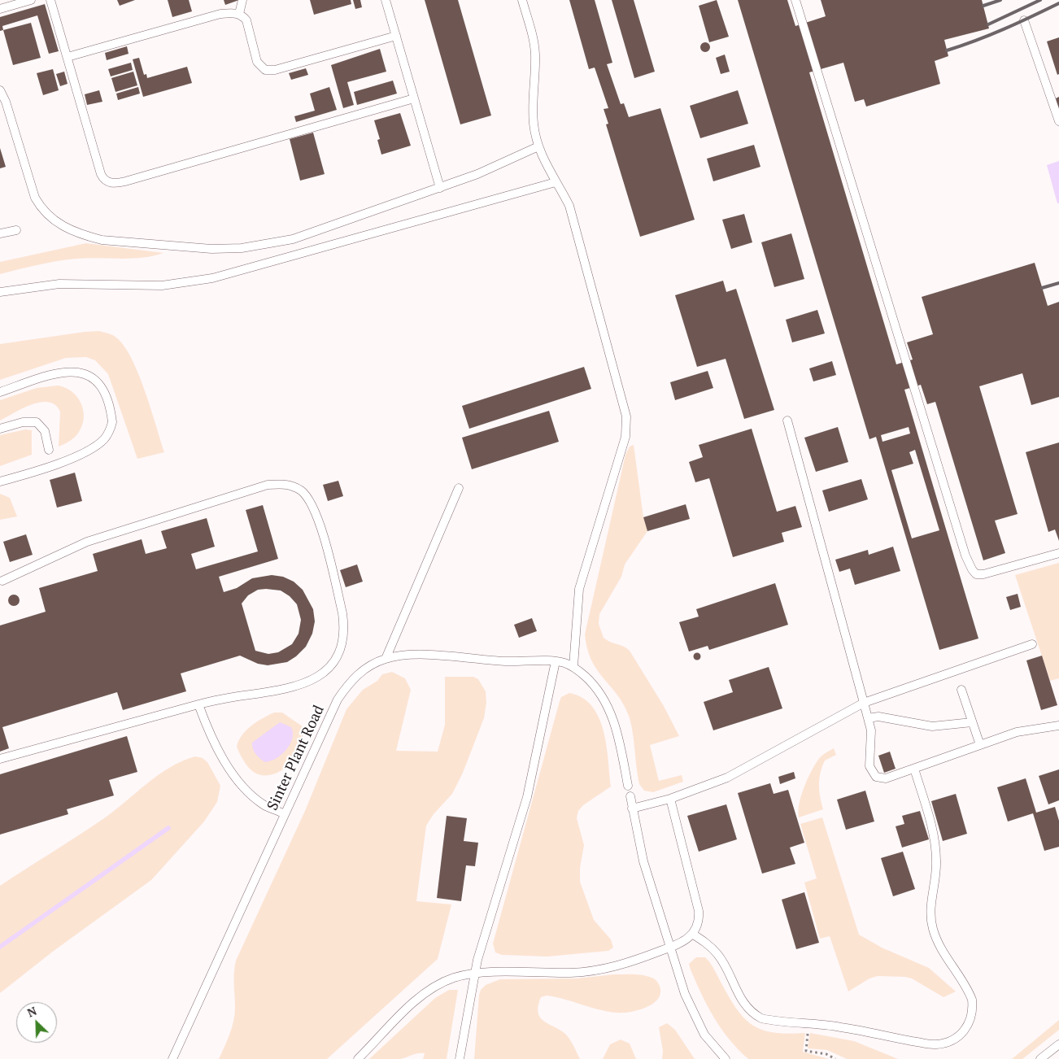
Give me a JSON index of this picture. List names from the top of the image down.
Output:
{
  "streets": {
    "lane": ["Sinter Plant Road"]
  },
  "north": "top left"
}
